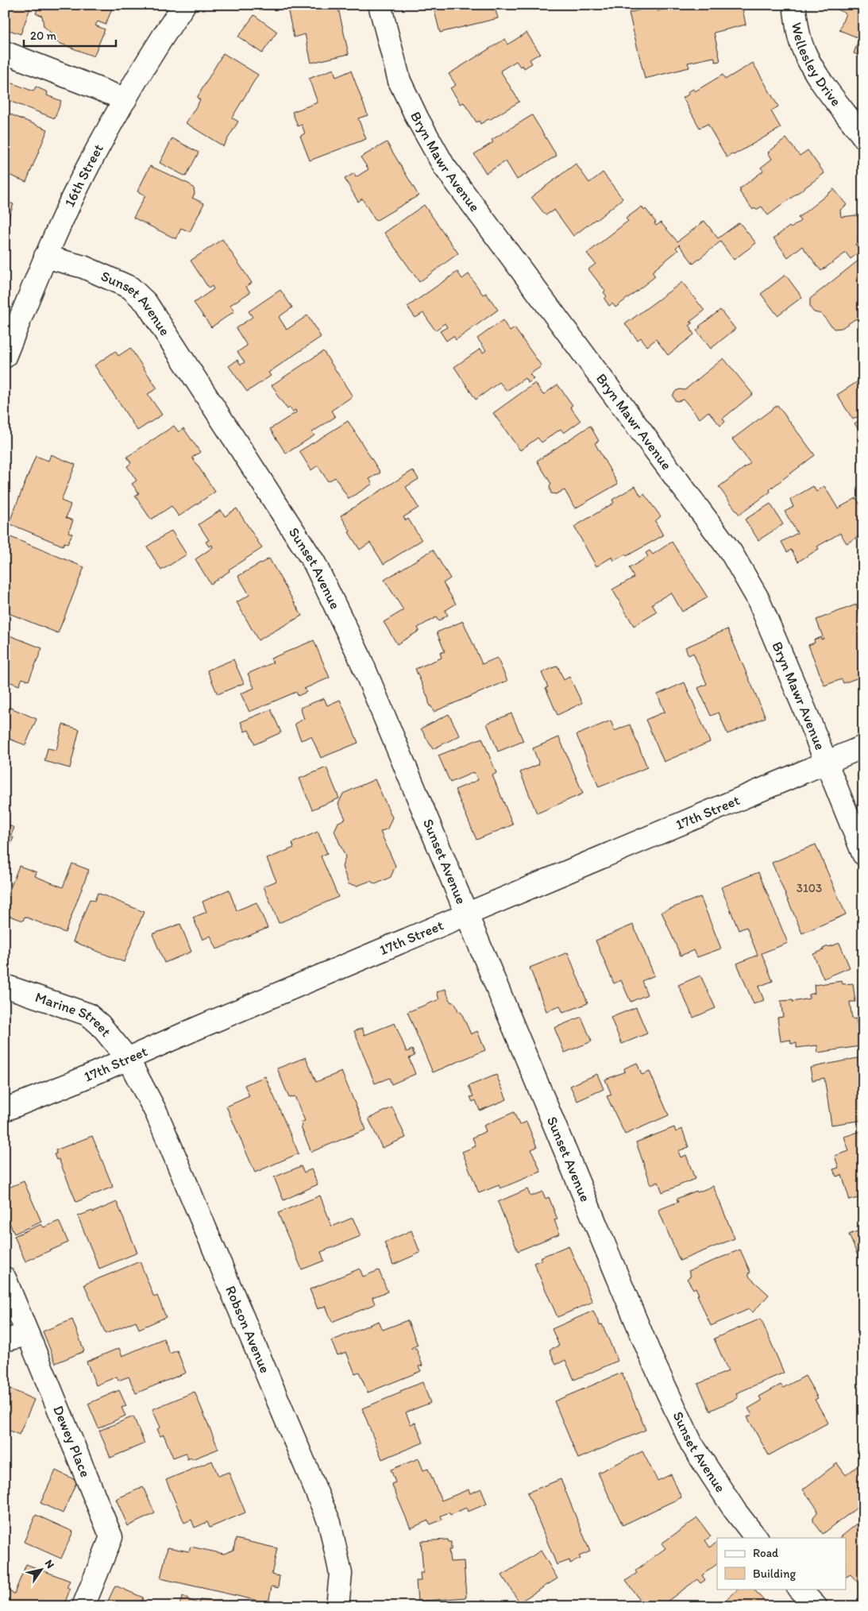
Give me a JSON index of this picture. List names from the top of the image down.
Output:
{
  "streets": {
    "street": [
      "Wellesley Drive",
      "Bryn Mawr Avenue",
      "16th Street",
      "Sunset Avenue",
      "17th Street",
      "Marine Street",
      "Robson Avenue",
      "Dewey Place"
    ]
  },
  "crossings": [
    ["Bryn Mawr Avenue", "17th Street"],
    ["16th Street", "Sunset Avenue"],
    ["Sunset Avenue", "17th Street"],
    ["17th Street", "Marine Street"],
    ["17th Street", "Robson Avenue"],
    ["Marine Street", "Robson Avenue"]
  ],
  "house_numbers": ["3103"],
  "legend": ["Road", "Building"],
  "scale_bar": "20 m",
  "north": "top right"
}
